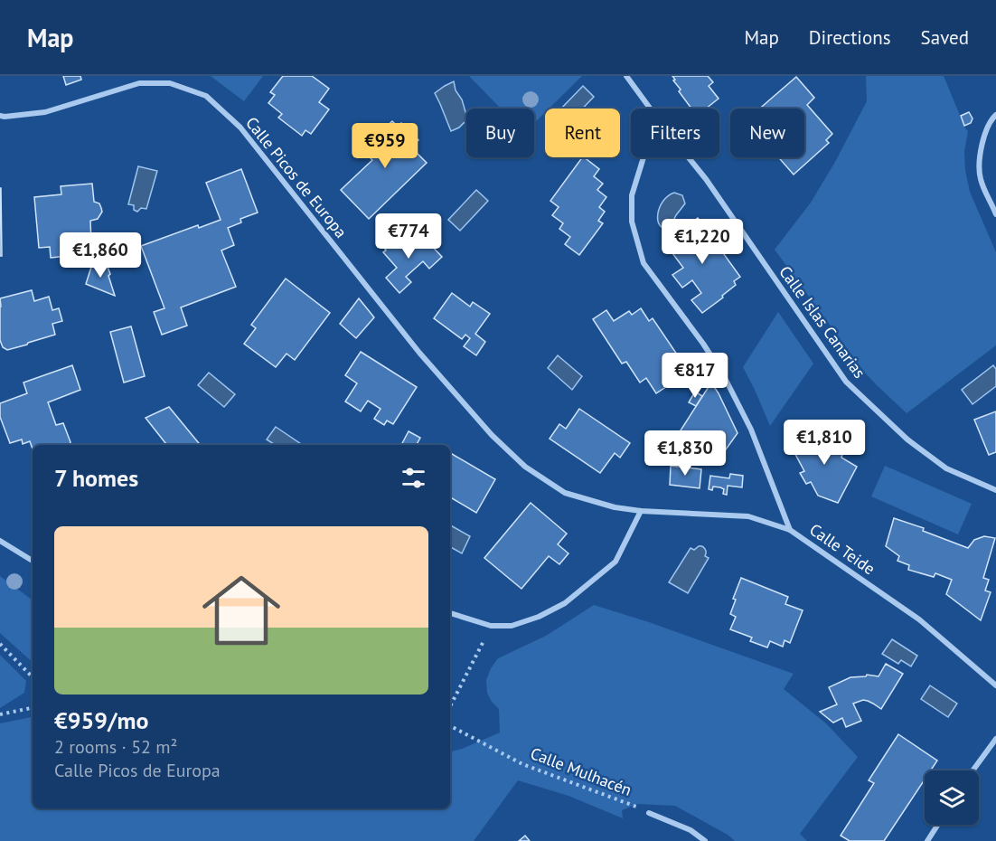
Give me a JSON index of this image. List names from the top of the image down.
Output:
{
  "streets": {
    "street": ["Calle Picos de Europa", "Calle Islas Canarias", "Calle Teide"],
    "path": ["Calle Mulhacén"]
  },
  "crossings": [
    ["Calle Picos de Europa", "Calle Teide"]
  ],
  "page": {
    "header": "Map",
    "nav": ["Map", "Directions", "Saved"],
    "chip": [
      "Buy",
      "Rent",
      "Filters",
      "New"
    ],
    "price": [
      "€959",
      "€774",
      "€1,220",
      "€1,860",
      "€817",
      "€1,810",
      "€1,830"
    ],
    "heading": "7 homes",
    "list": [
      {
        "name": "€959/mo",
        "note": "2 rooms · 52 m² · Calle Picos de Europa"
      }
    ]
  }
}
